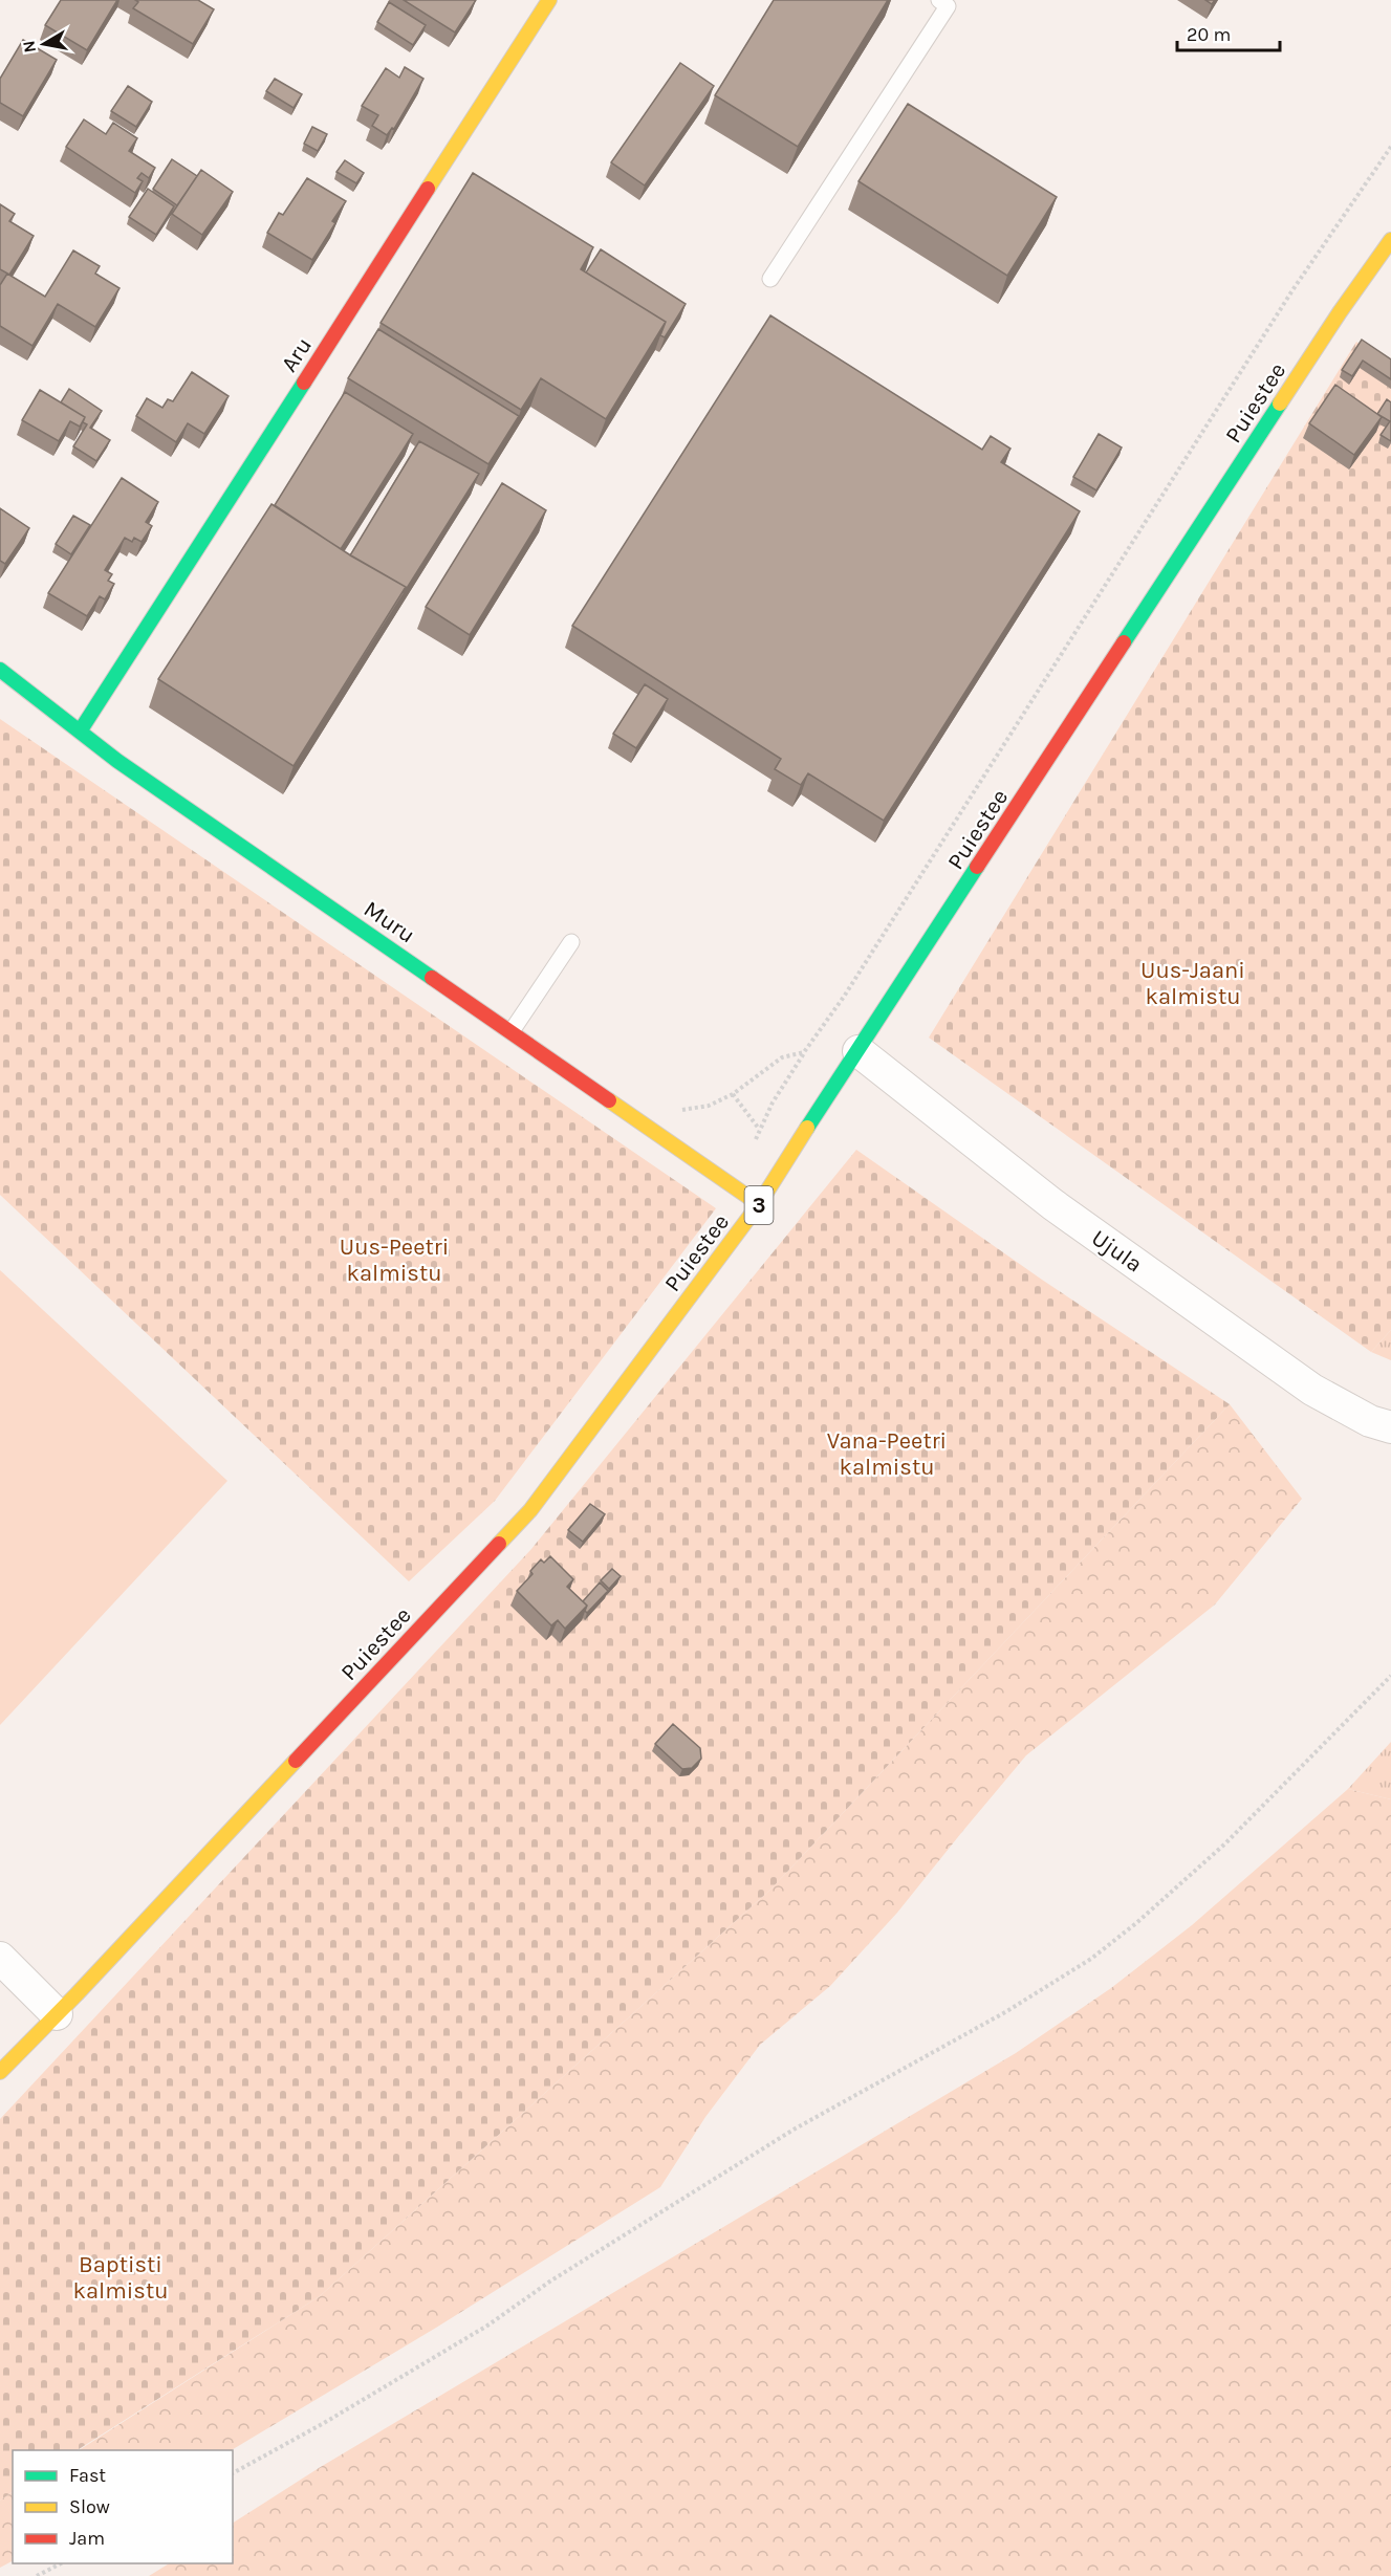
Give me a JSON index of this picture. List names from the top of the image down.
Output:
{
  "streets": {
    "main road": [
      "Aru",
      "Puiestee",
      "Muru",
      "3"
    ],
    "street": ["Ujula"]
  },
  "crossings": [
    ["Aru", "Muru"],
    ["Puiestee", "Muru"],
    ["Puiestee", "Ujula"]
  ],
  "parks": [
    "Uus-Jaani kalmistu",
    "Uus-Peetri kalmistu",
    "Vana-Peetri kalmistu",
    "Baptisti kalmistu"
  ],
  "legend": ["Fast", "Slow", "Jam"],
  "scale_bar": "20 m",
  "north": "left"
}
